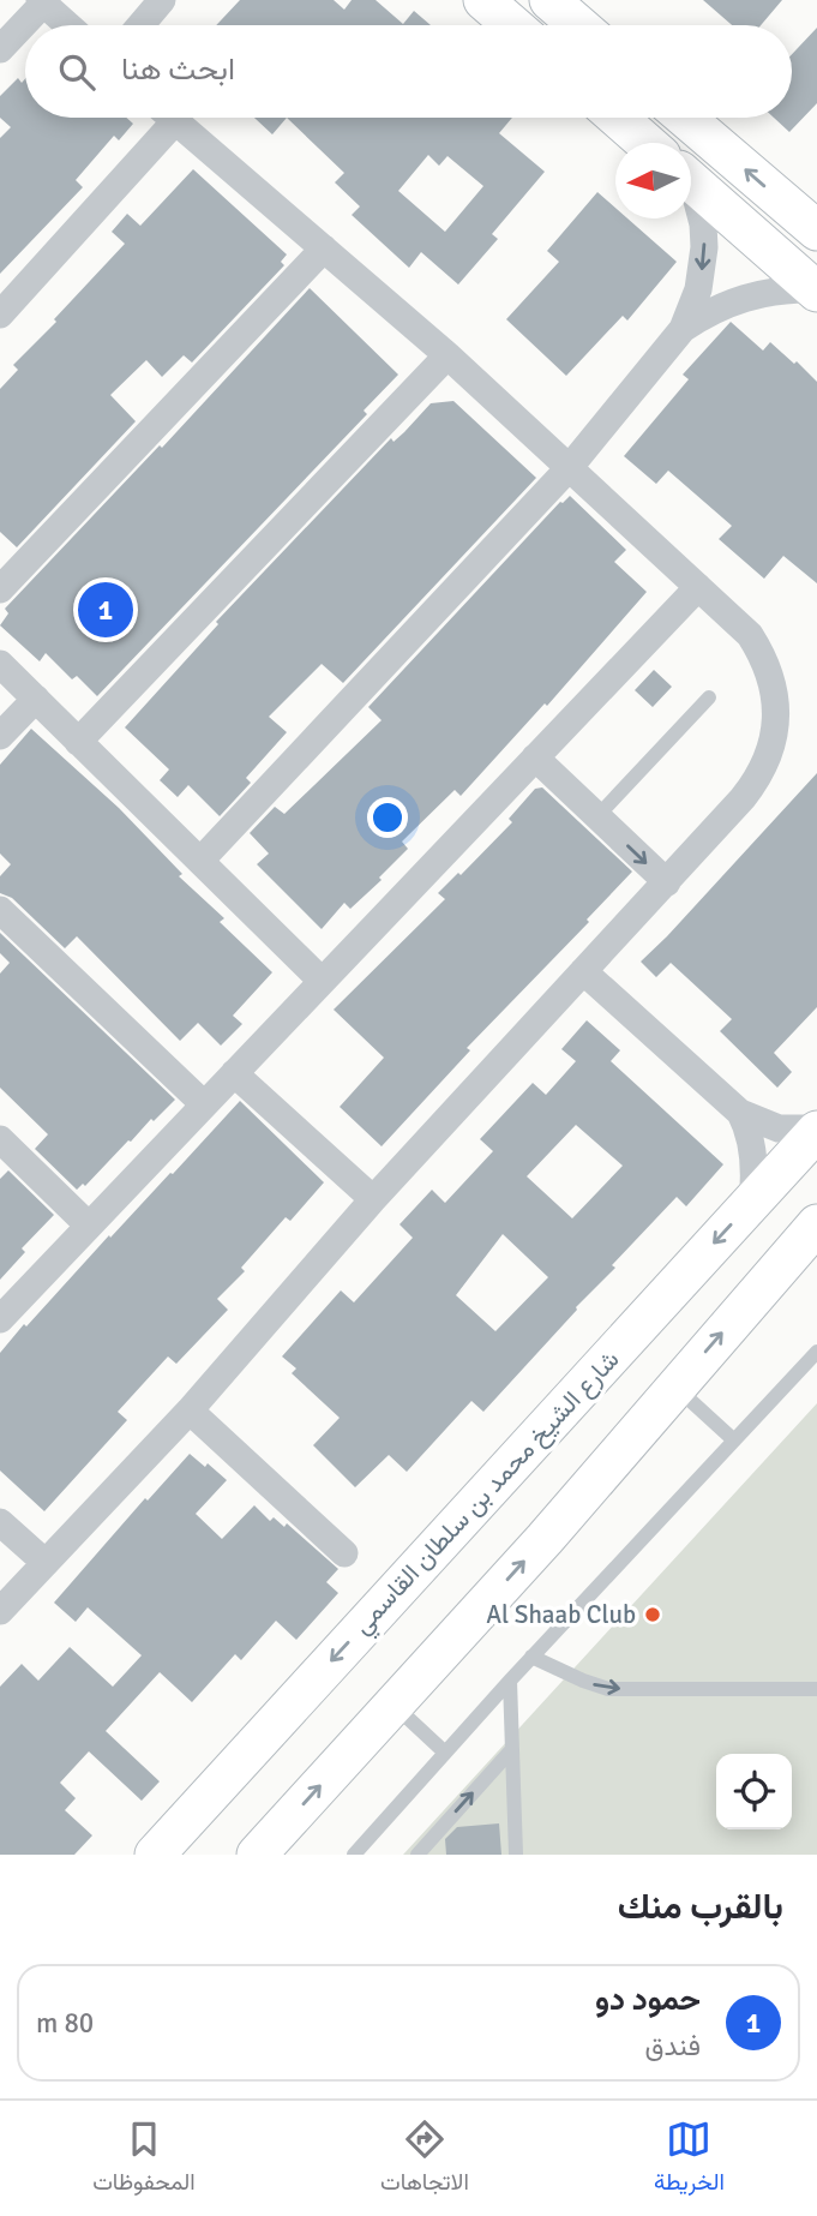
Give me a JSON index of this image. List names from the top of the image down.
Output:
{
  "streets": {
    "main road": ["شارع الشيخ محمد بن سلطان القاسمي"]
  },
  "places": ["Al Shaab Club"],
  "north": "left",
  "page": {
    "search": "ابحث هنا",
    "pins": "1",
    "heading": "بالقرب منك",
    "list": [
      {
        "mark": "1",
        "name": "حمود دو",
        "note": "فندق",
        "value": "80 m"
      }
    ],
    "nav": ["الخريطة", "الاتجاهات", "المحفوظات"]
  }
}
